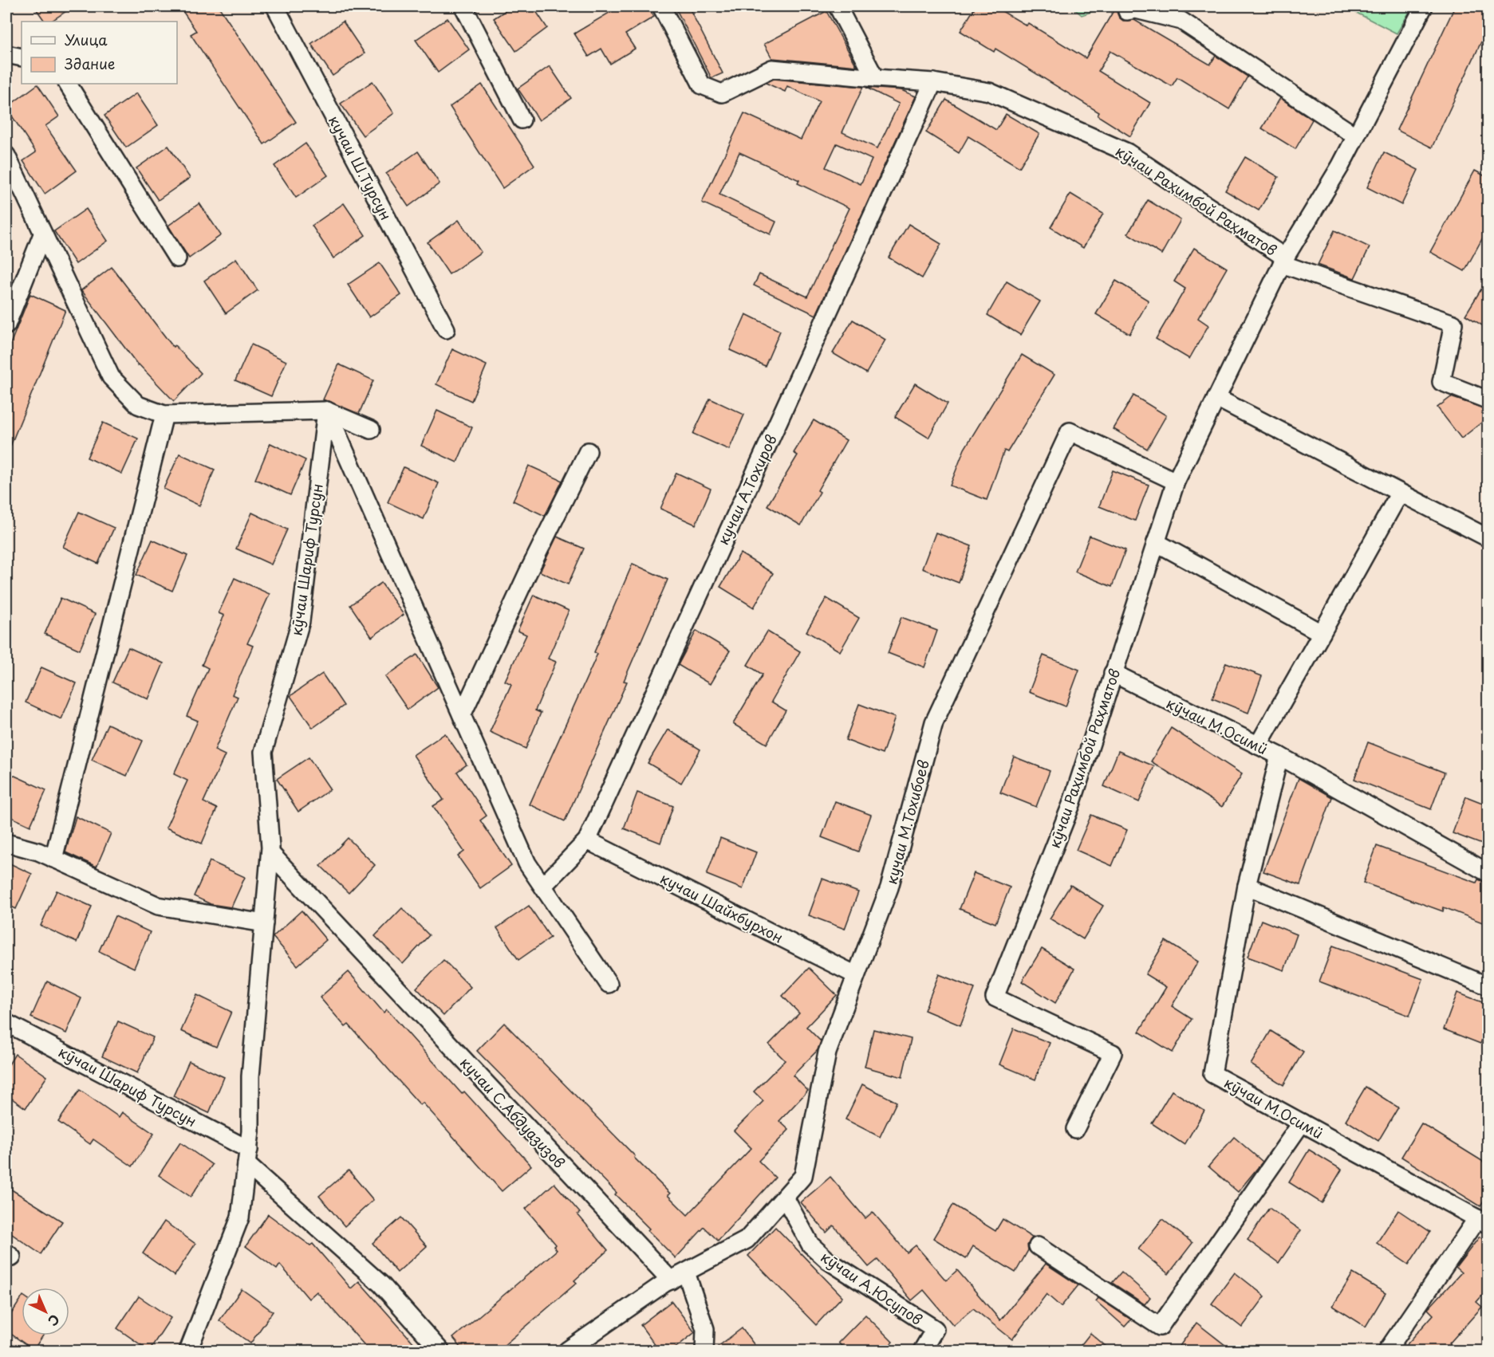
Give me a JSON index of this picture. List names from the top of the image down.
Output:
{
  "streets": {
    "street": [
      "кучаи Ш.Турсун",
      "кӯчаи Раҳимбой Раҳматов",
      "кучаи А.Тохиров",
      "кӯчаи Шариф Турсун",
      "кӯчаи М.Осимӣ",
      "кучаи М.Тохибоев",
      "кучаи Шайхбурхон",
      "кучаи С.Абдуазизов",
      "кӯчаи А.Юсупов"
    ]
  },
  "crossings": [
    ["кӯчаи Раҳимбой Раҳматов", "кучаи А.Тохиров"],
    ["кӯчаи Раҳимбой Раҳматов", "кӯчаи М.Осимӣ"],
    ["кӯчаи Раҳимбой Раҳматов", "кучаи М.Тохибоев"],
    ["кучаи А.Тохиров", "кучаи Шайхбурхон"],
    ["кӯчаи Шариф Турсун", "кучаи С.Абдуазизов"],
    ["кучаи М.Тохибоев", "кучаи Шайхбурхон"],
    ["кучаи М.Тохибоев", "кучаи С.Абдуазизов"],
    ["кучаи М.Тохибоев", "кӯчаи А.Юсупов"]
  ],
  "legend": ["Улица", "Здание"],
  "north": "bottom right"
}
